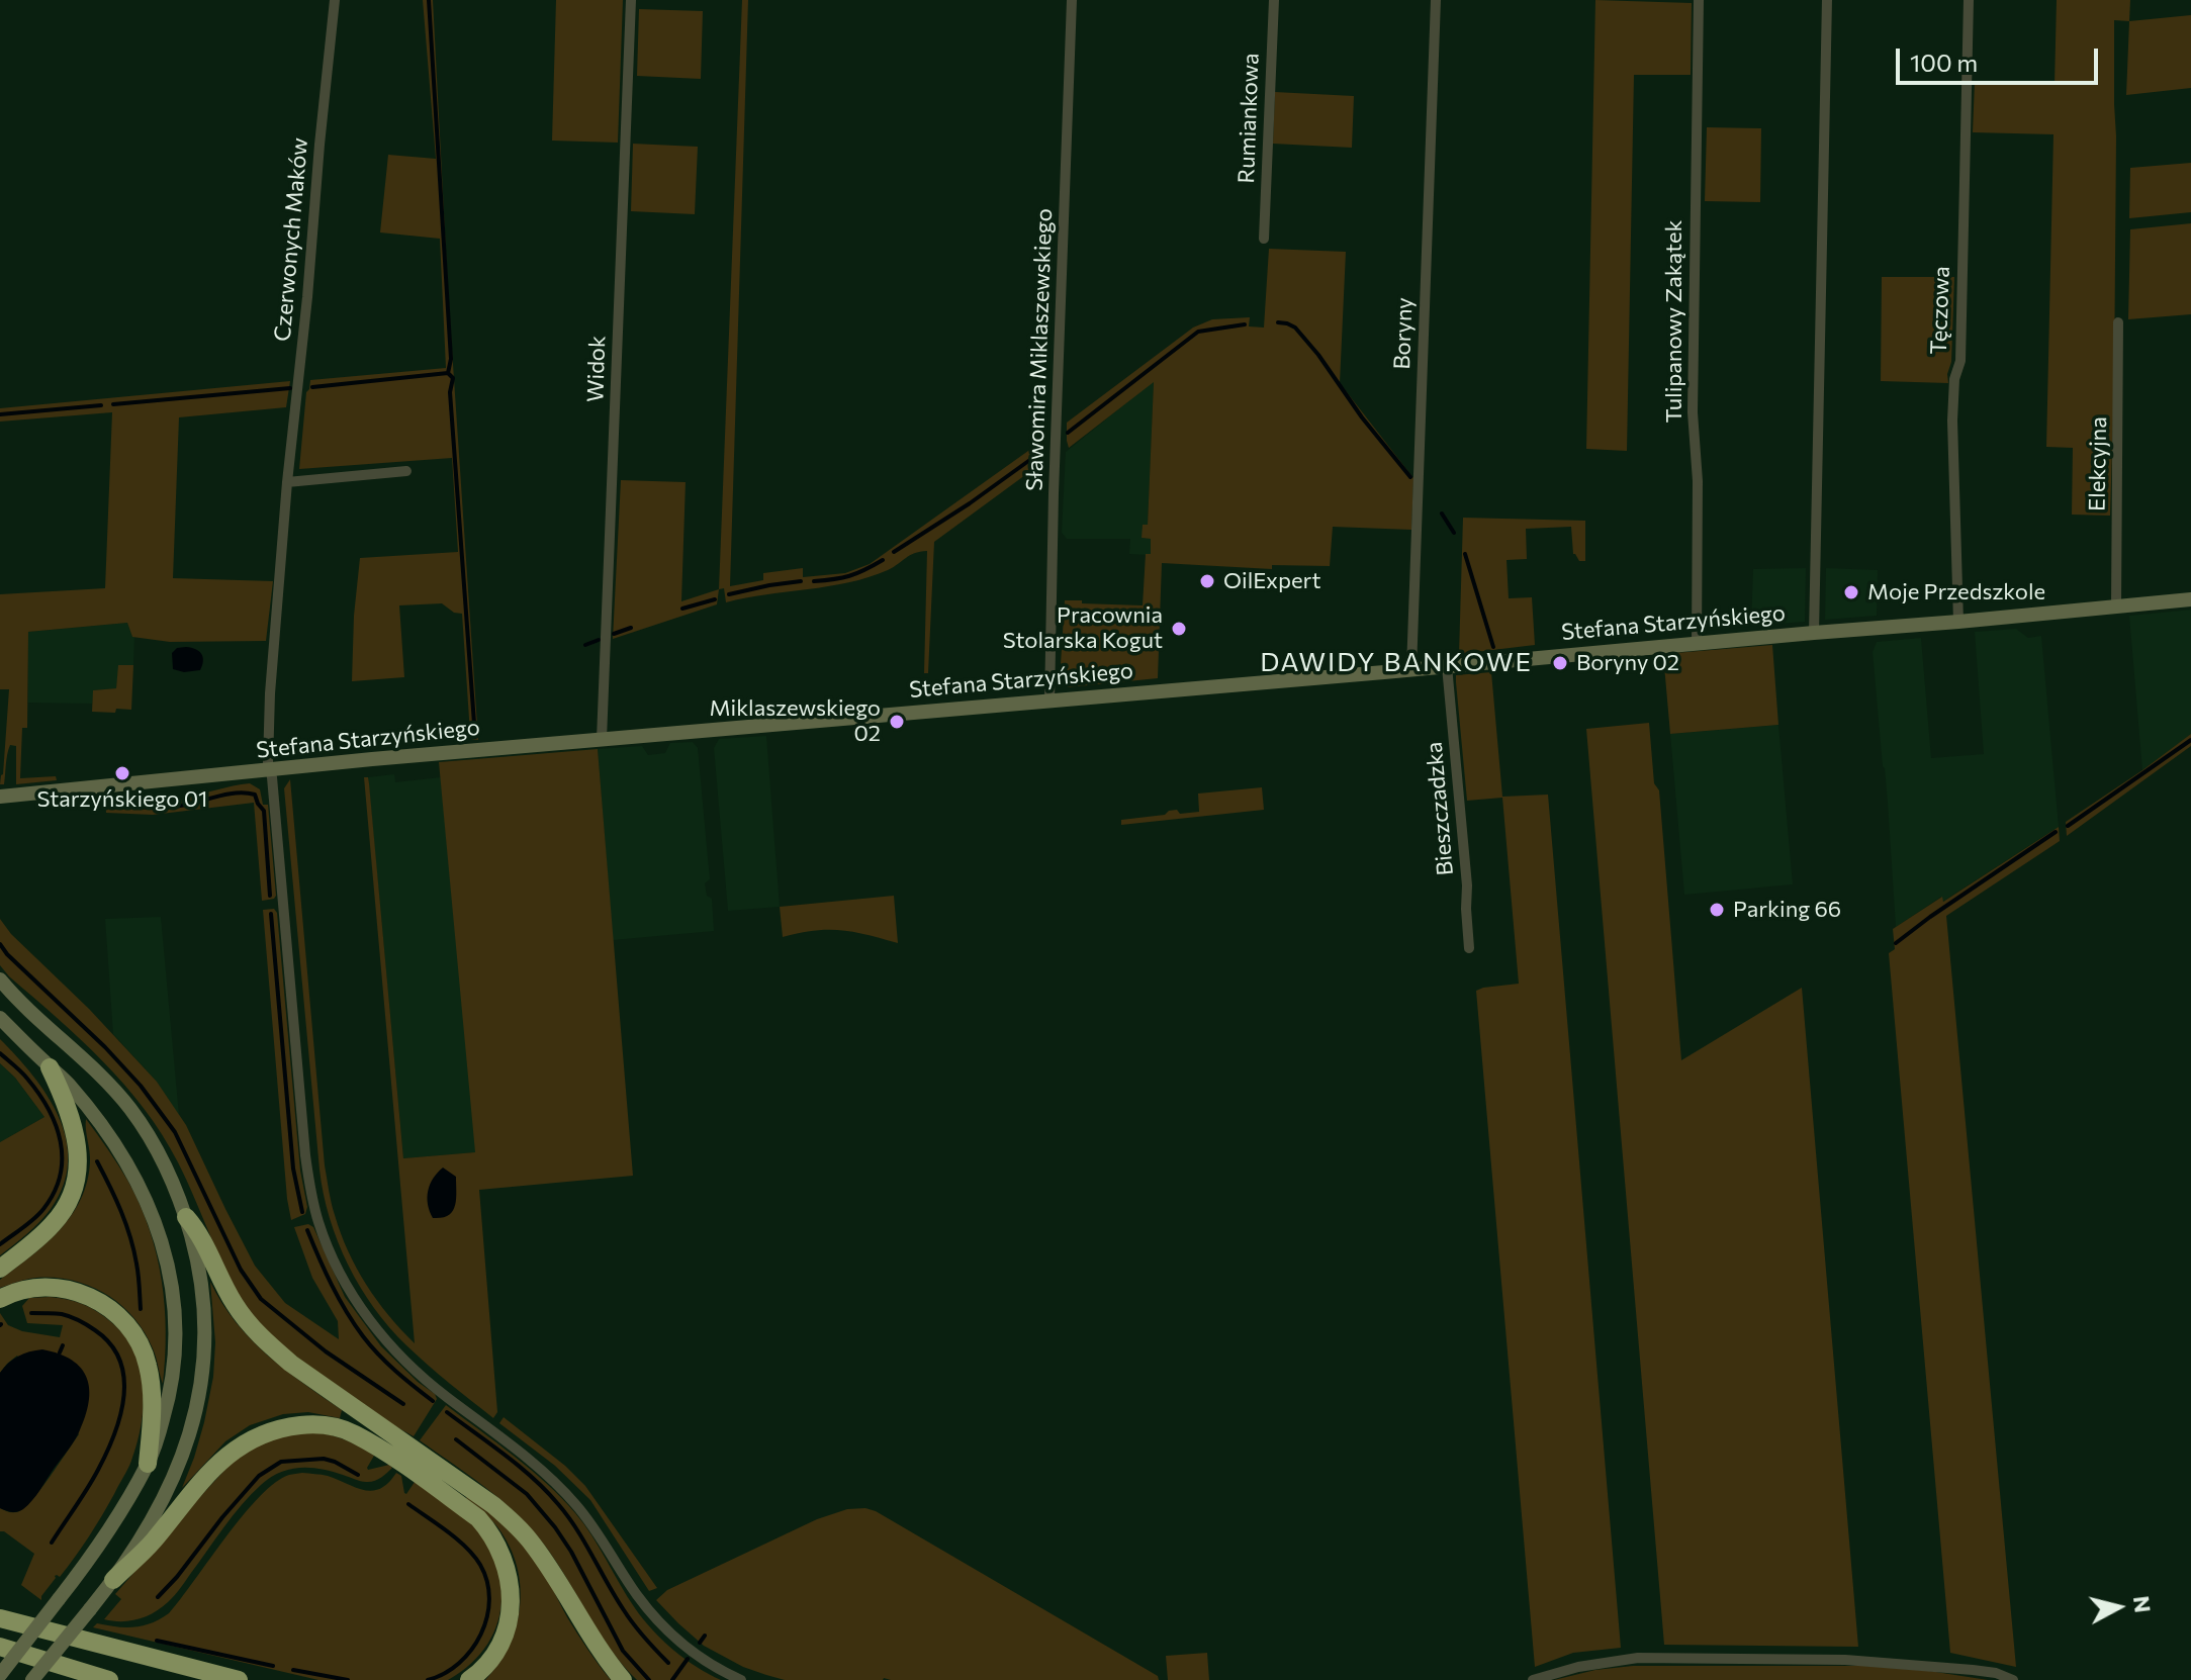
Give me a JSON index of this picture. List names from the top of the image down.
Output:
{
  "streets": {
    "street": [
      "Rumiankowa",
      "Czerwonych Maków",
      "Tęczowa",
      "Tulipanowy Zakątek",
      "Boryny",
      "Sławomira Miklaszewskiego",
      "Widok",
      "Elekcyjna",
      "Stefana Starzyńskiego",
      "Bieszczadzka"
    ]
  },
  "crossings": [
    ["Czerwonych Maków", "Stefana Starzyńskiego"],
    ["Tęczowa", "Stefana Starzyńskiego"],
    ["Tulipanowy Zakątek", "Stefana Starzyńskiego"],
    ["Boryny", "Stefana Starzyńskiego"],
    ["Sławomira Miklaszewskiego", "Stefana Starzyńskiego"],
    ["Widok", "Stefana Starzyńskiego"],
    ["Elekcyjna", "Stefana Starzyńskiego"],
    ["Stefana Starzyńskiego", "Bieszczadzka"]
  ],
  "districts": ["DAWIDY BANKOWE"],
  "places": [
    "OilExpert",
    "Moje Przedszkole",
    "Pracownia Stolarska Kogut",
    "Boryny 02",
    "Miklaszewskiego 02",
    "Starzyńskiego 01",
    "Parking 66"
  ],
  "scale_bar": "100 m",
  "north": "right"
}
